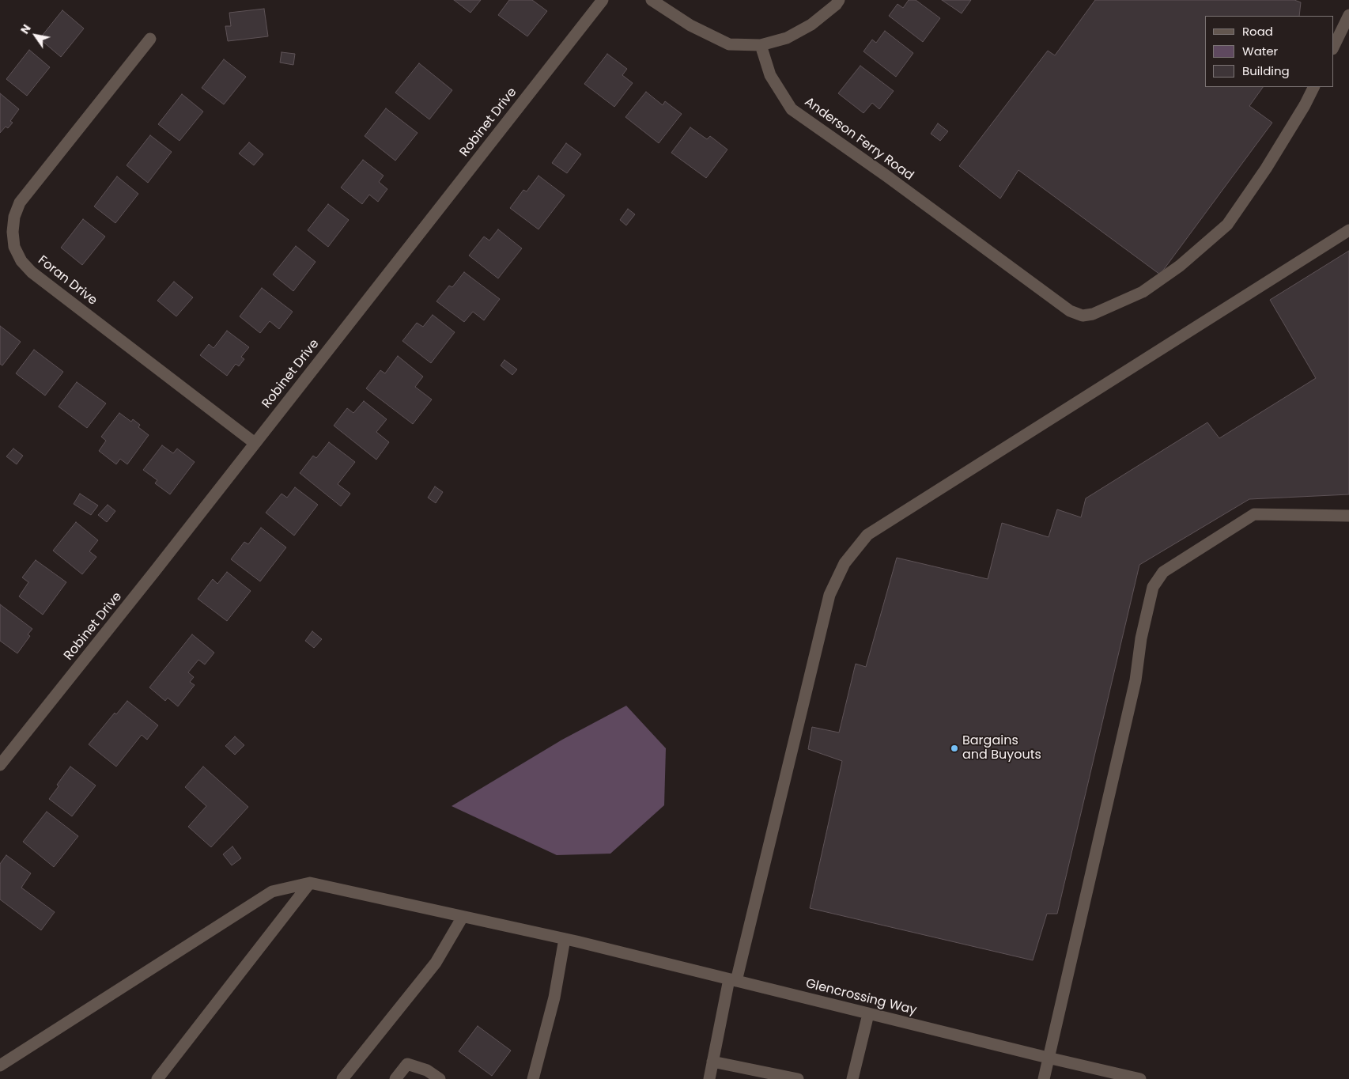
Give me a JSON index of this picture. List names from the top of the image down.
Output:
{
  "streets": {
    "street": [
      "Robinet Drive",
      "Anderson Ferry Road",
      "Foran Drive",
      "Glencrossing Way"
    ]
  },
  "crossings": [
    ["Robinet Drive", "Foran Drive"]
  ],
  "places": ["Bargains and Buyouts"],
  "legend": ["Road", "Water", "Building"],
  "north": "top left"
}
